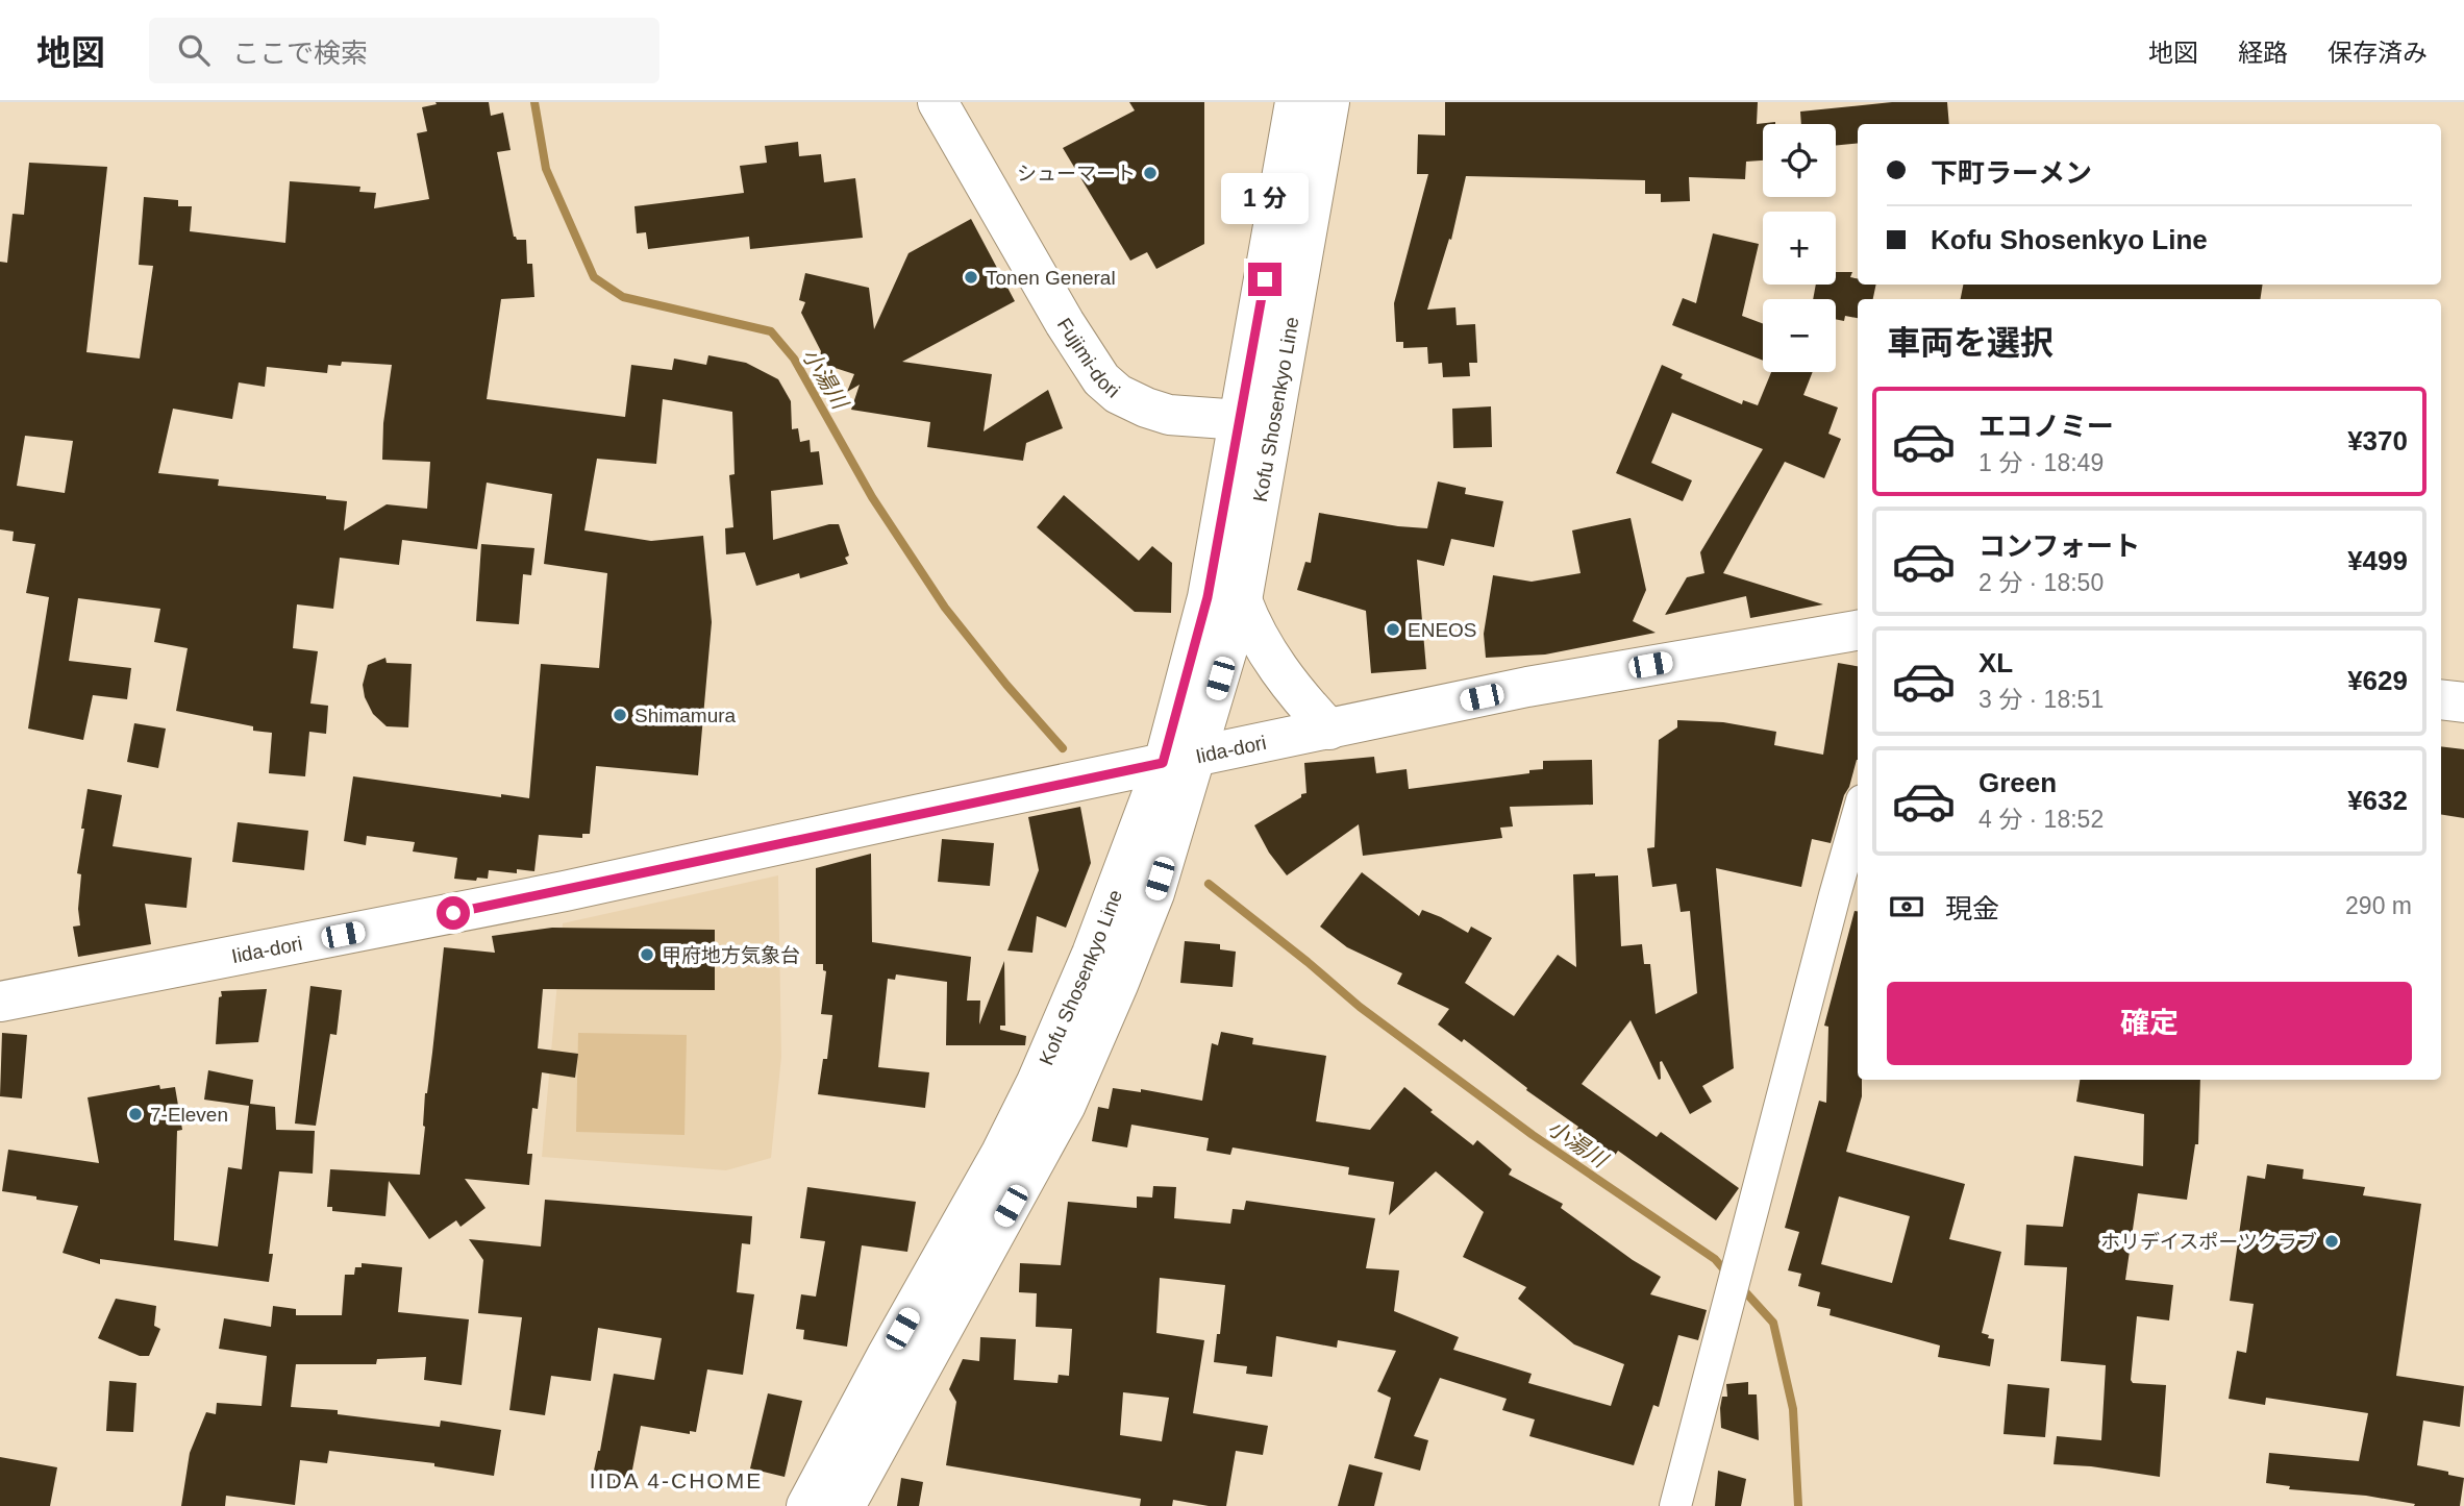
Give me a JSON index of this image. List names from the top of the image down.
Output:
{
  "streets": {
    "main road": ["Fujimi-dori", "Kofu Shosenkyo Line", "Iida-dori"]
  },
  "crossings": [
    ["Fujimi-dori", "Kofu Shosenkyo Line"],
    ["Kofu Shosenkyo Line", "Iida-dori"]
  ],
  "districts": ["IIDA 4-CHOME"],
  "water": ["小湯川"],
  "places": [
    "シューマート",
    "Tonen General",
    "ENEOS",
    "Shimamura",
    "甲府地方気象台",
    "7-Eleven",
    "ホリデイスポーツクラブ"
  ],
  "page": {
    "header": "地図",
    "search": "ここで検索",
    "nav": ["地図", "経路", "保存済み"],
    "map_buttons": ["+", "−"],
    "banner": ["下町ラーメン", "Kofu Shosenkyo Line"],
    "bubble": "1 分",
    "heading": "車両を選択",
    "list": [
      {
        "name": "エコノミー",
        "note": "1 分 · 18:49",
        "value": "¥370"
      },
      {
        "name": "コンフォート",
        "note": "2 分 · 18:50",
        "value": "¥499"
      },
      {
        "name": "XL",
        "note": "3 分 · 18:51",
        "value": "¥629"
      },
      {
        "name": "Green",
        "note": "4 分 · 18:52",
        "value": "¥632"
      }
    ],
    "pay": ["現金", "290 m"],
    "buttons": "確定"
  }
}
